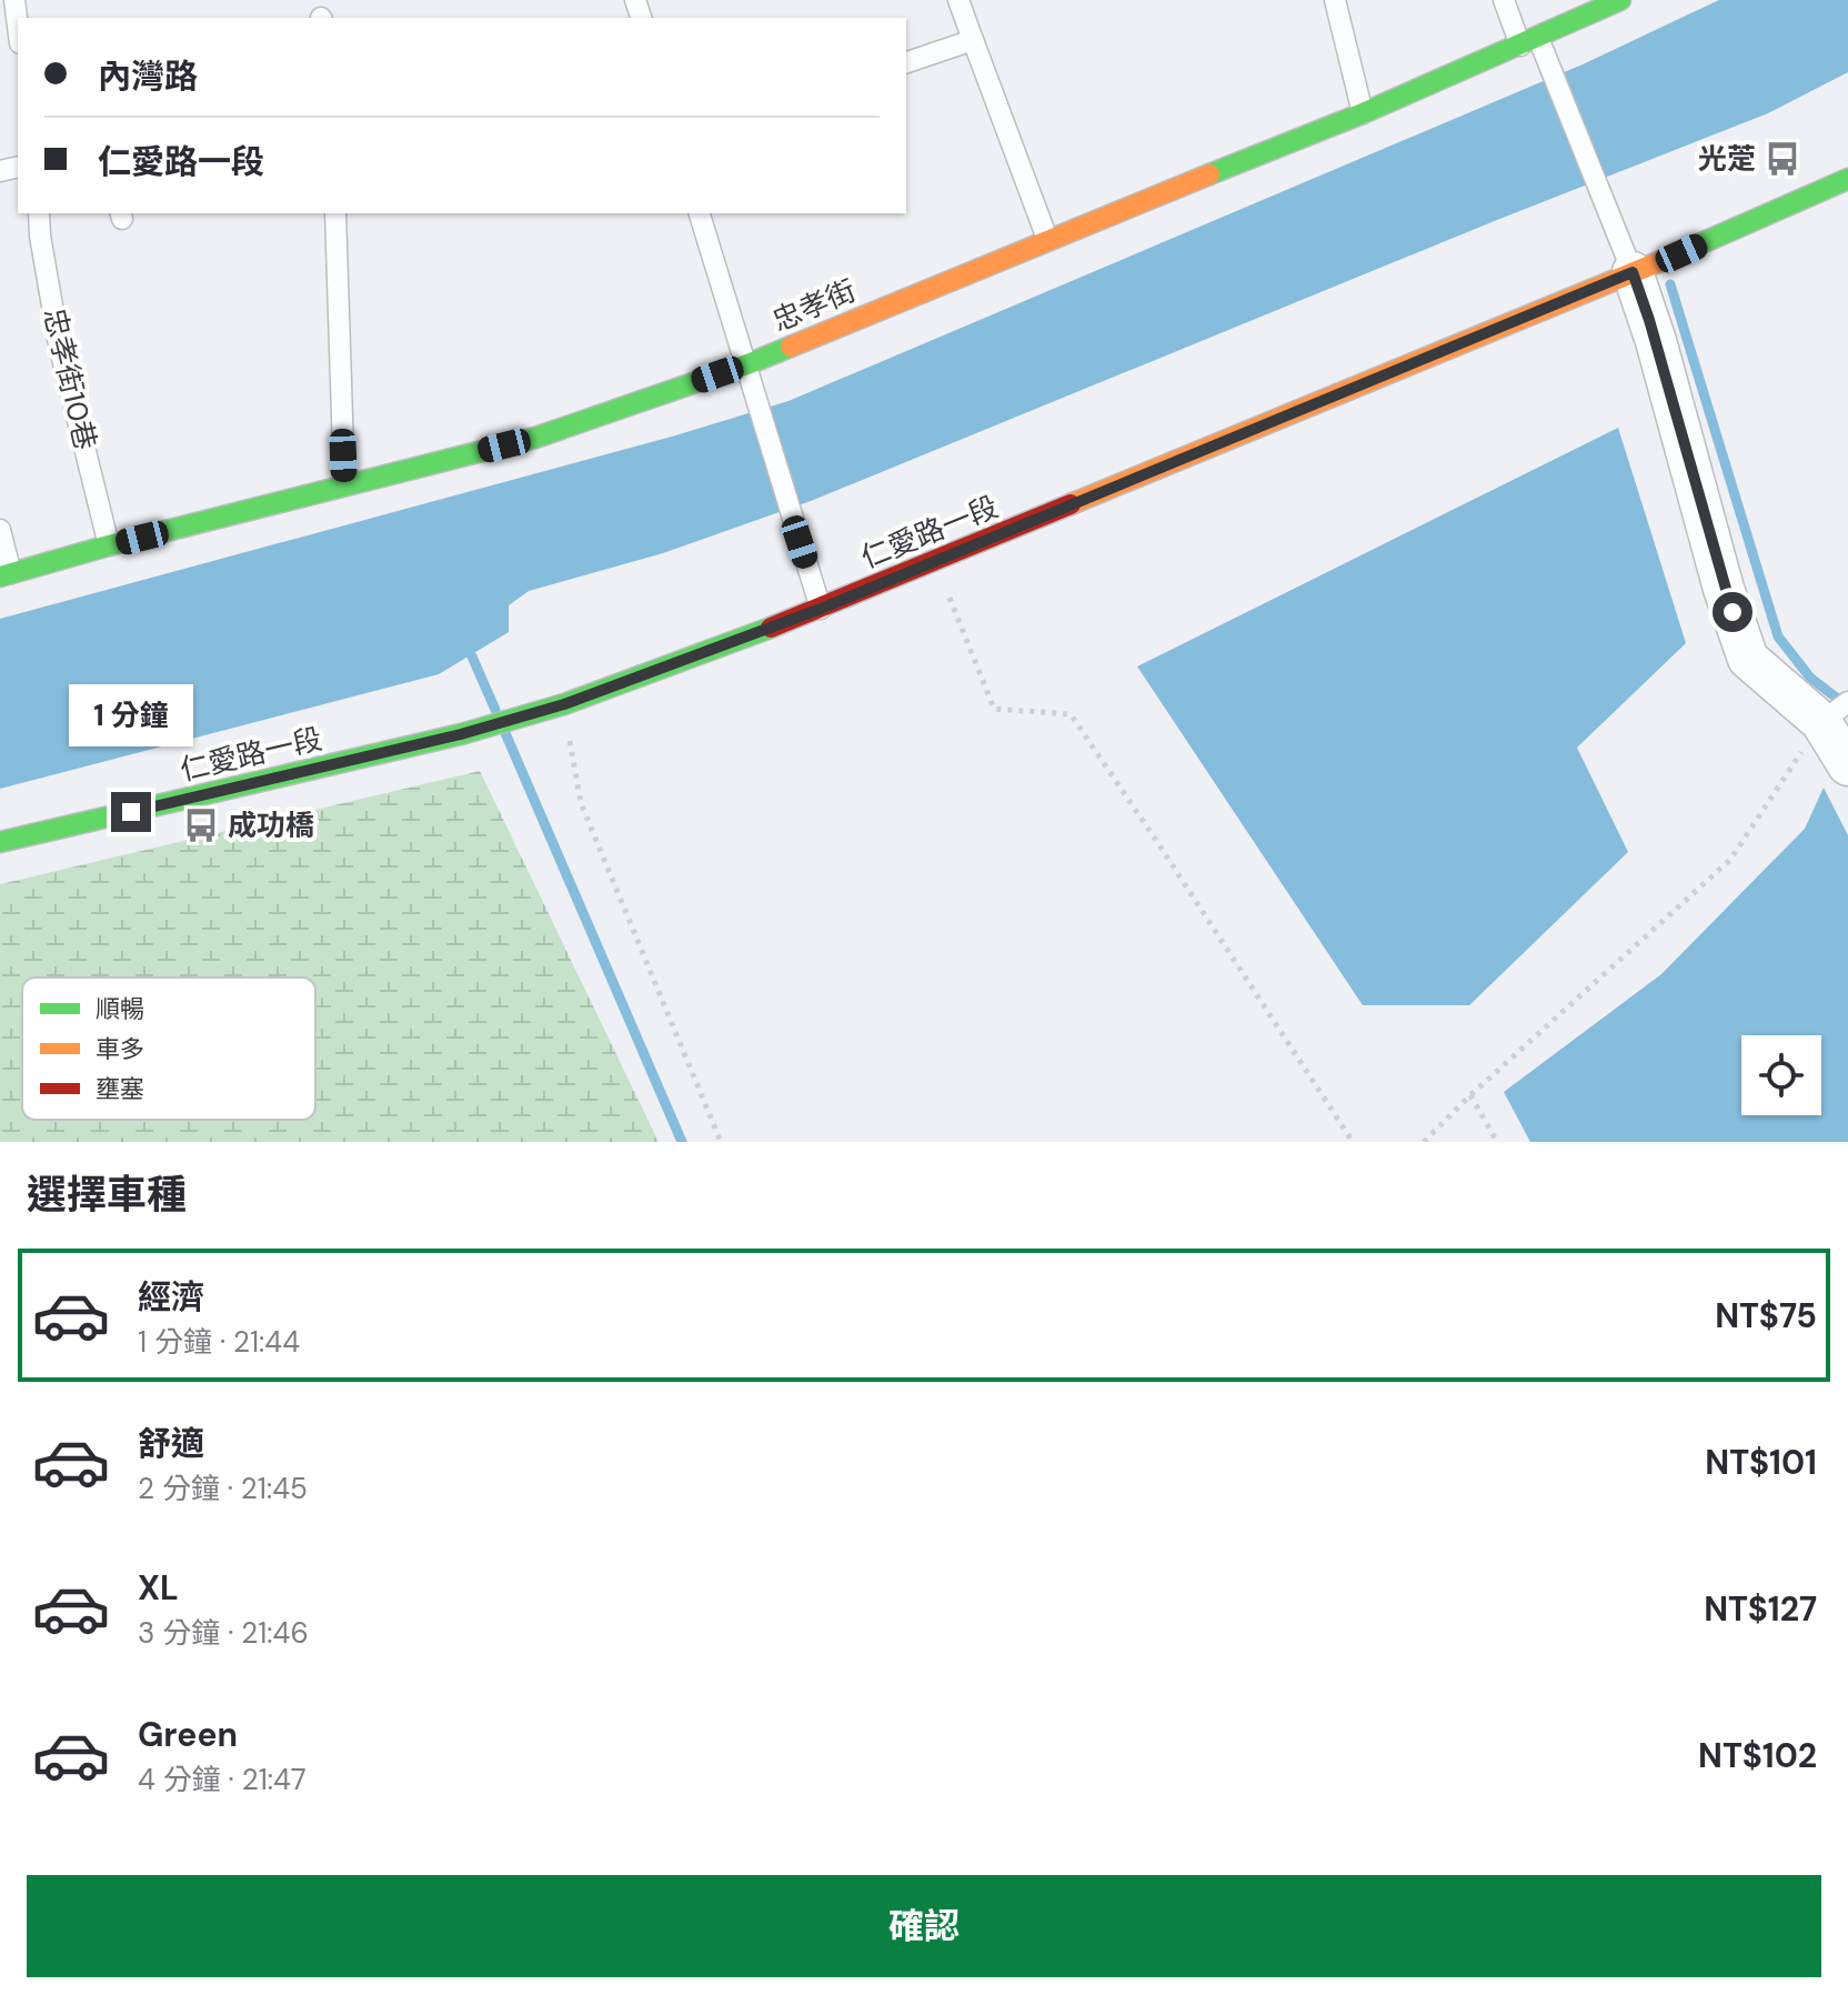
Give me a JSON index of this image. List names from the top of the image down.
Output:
{
  "streets": {
    "street": ["忠孝街", "仁愛路一段"],
    "lane": ["忠孝街10巷"]
  },
  "crossings": [
    ["忠孝街", "忠孝街10巷"]
  ],
  "places": {
    "bus stop": ["光萣", "成功橋"]
  },
  "legend": ["順暢", "車多", "壅塞"],
  "page": {
    "banner": ["內灣路", "仁愛路一段"],
    "bubble": "1 分鐘",
    "heading": "選擇車種",
    "list": [
      {
        "name": "經濟",
        "note": "1 分鐘 · 21:44",
        "value": "NT$75"
      },
      {
        "name": "舒適",
        "note": "2 分鐘 · 21:45",
        "value": "NT$101"
      },
      {
        "name": "XL",
        "note": "3 分鐘 · 21:46",
        "value": "NT$127"
      },
      {
        "name": "Green",
        "note": "4 分鐘 · 21:47",
        "value": "NT$102"
      }
    ],
    "buttons": "確認"
  }
}
